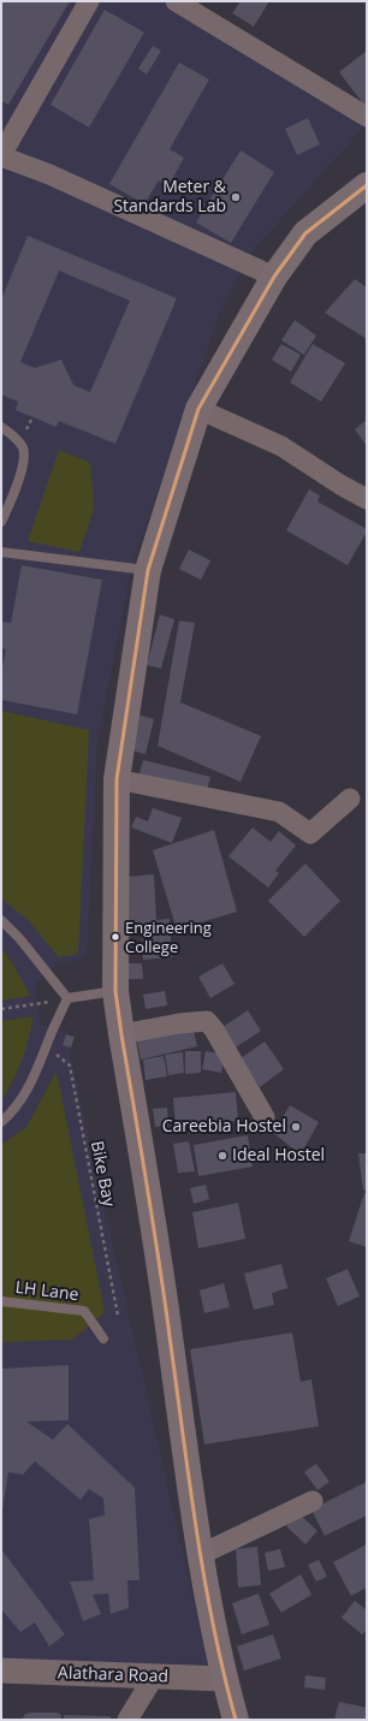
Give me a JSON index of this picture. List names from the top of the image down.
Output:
{
  "streets": {
    "street": ["Alathara Road"],
    "lane": ["LH Lane"],
    "path": ["Bike Bay"]
  },
  "places": [
    "Meter & Standards Lab",
    "Engineering College",
    "Careebia Hostel",
    "Ideal Hostel"
  ]
}
